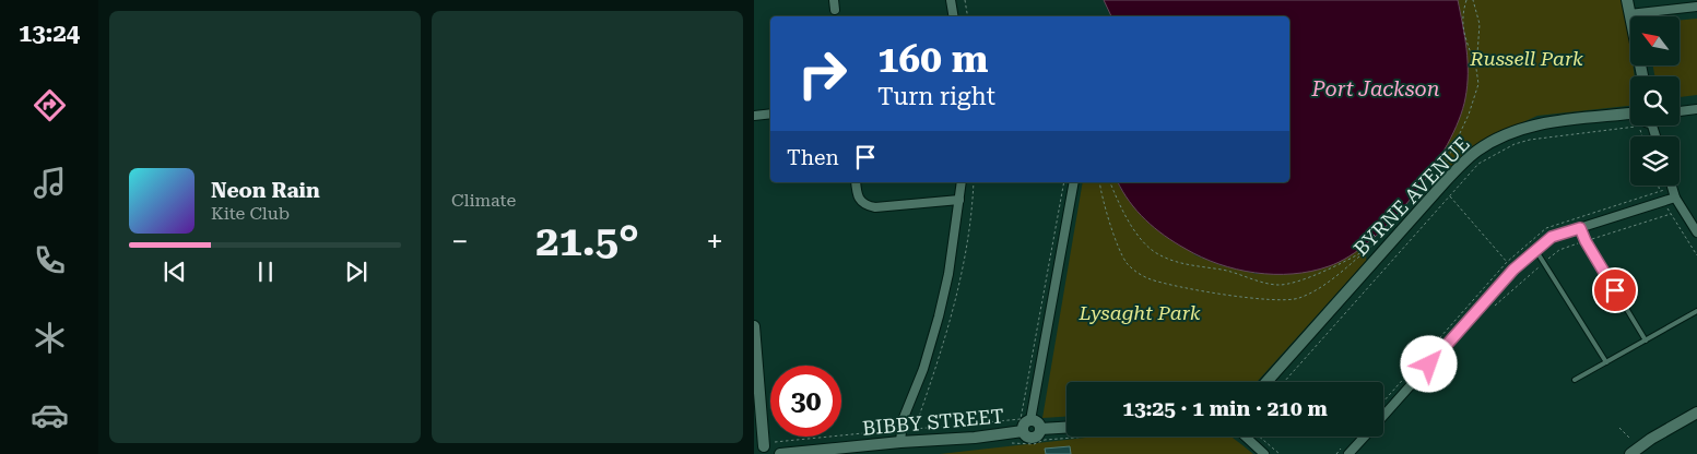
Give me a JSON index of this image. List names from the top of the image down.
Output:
{
  "streets": {
    "street": ["BYRNE AVENUE", "BIBBY STREET"]
  },
  "water": ["Port Jackson"],
  "parks": ["Russell Park", "Lysaght Park"],
  "north": "top left",
  "page": {
    "tabs": "13:24",
    "tile": "Climate",
    "turn": ["160 m", "Turn right"],
    "then": "Then",
    "song": ["Neon Rain", "Kite Club"],
    "heat": ["−", "21.5°", "+"],
    "limit": "30",
    "trip": "13:25 · 1 min · 210 m"
  }
}
